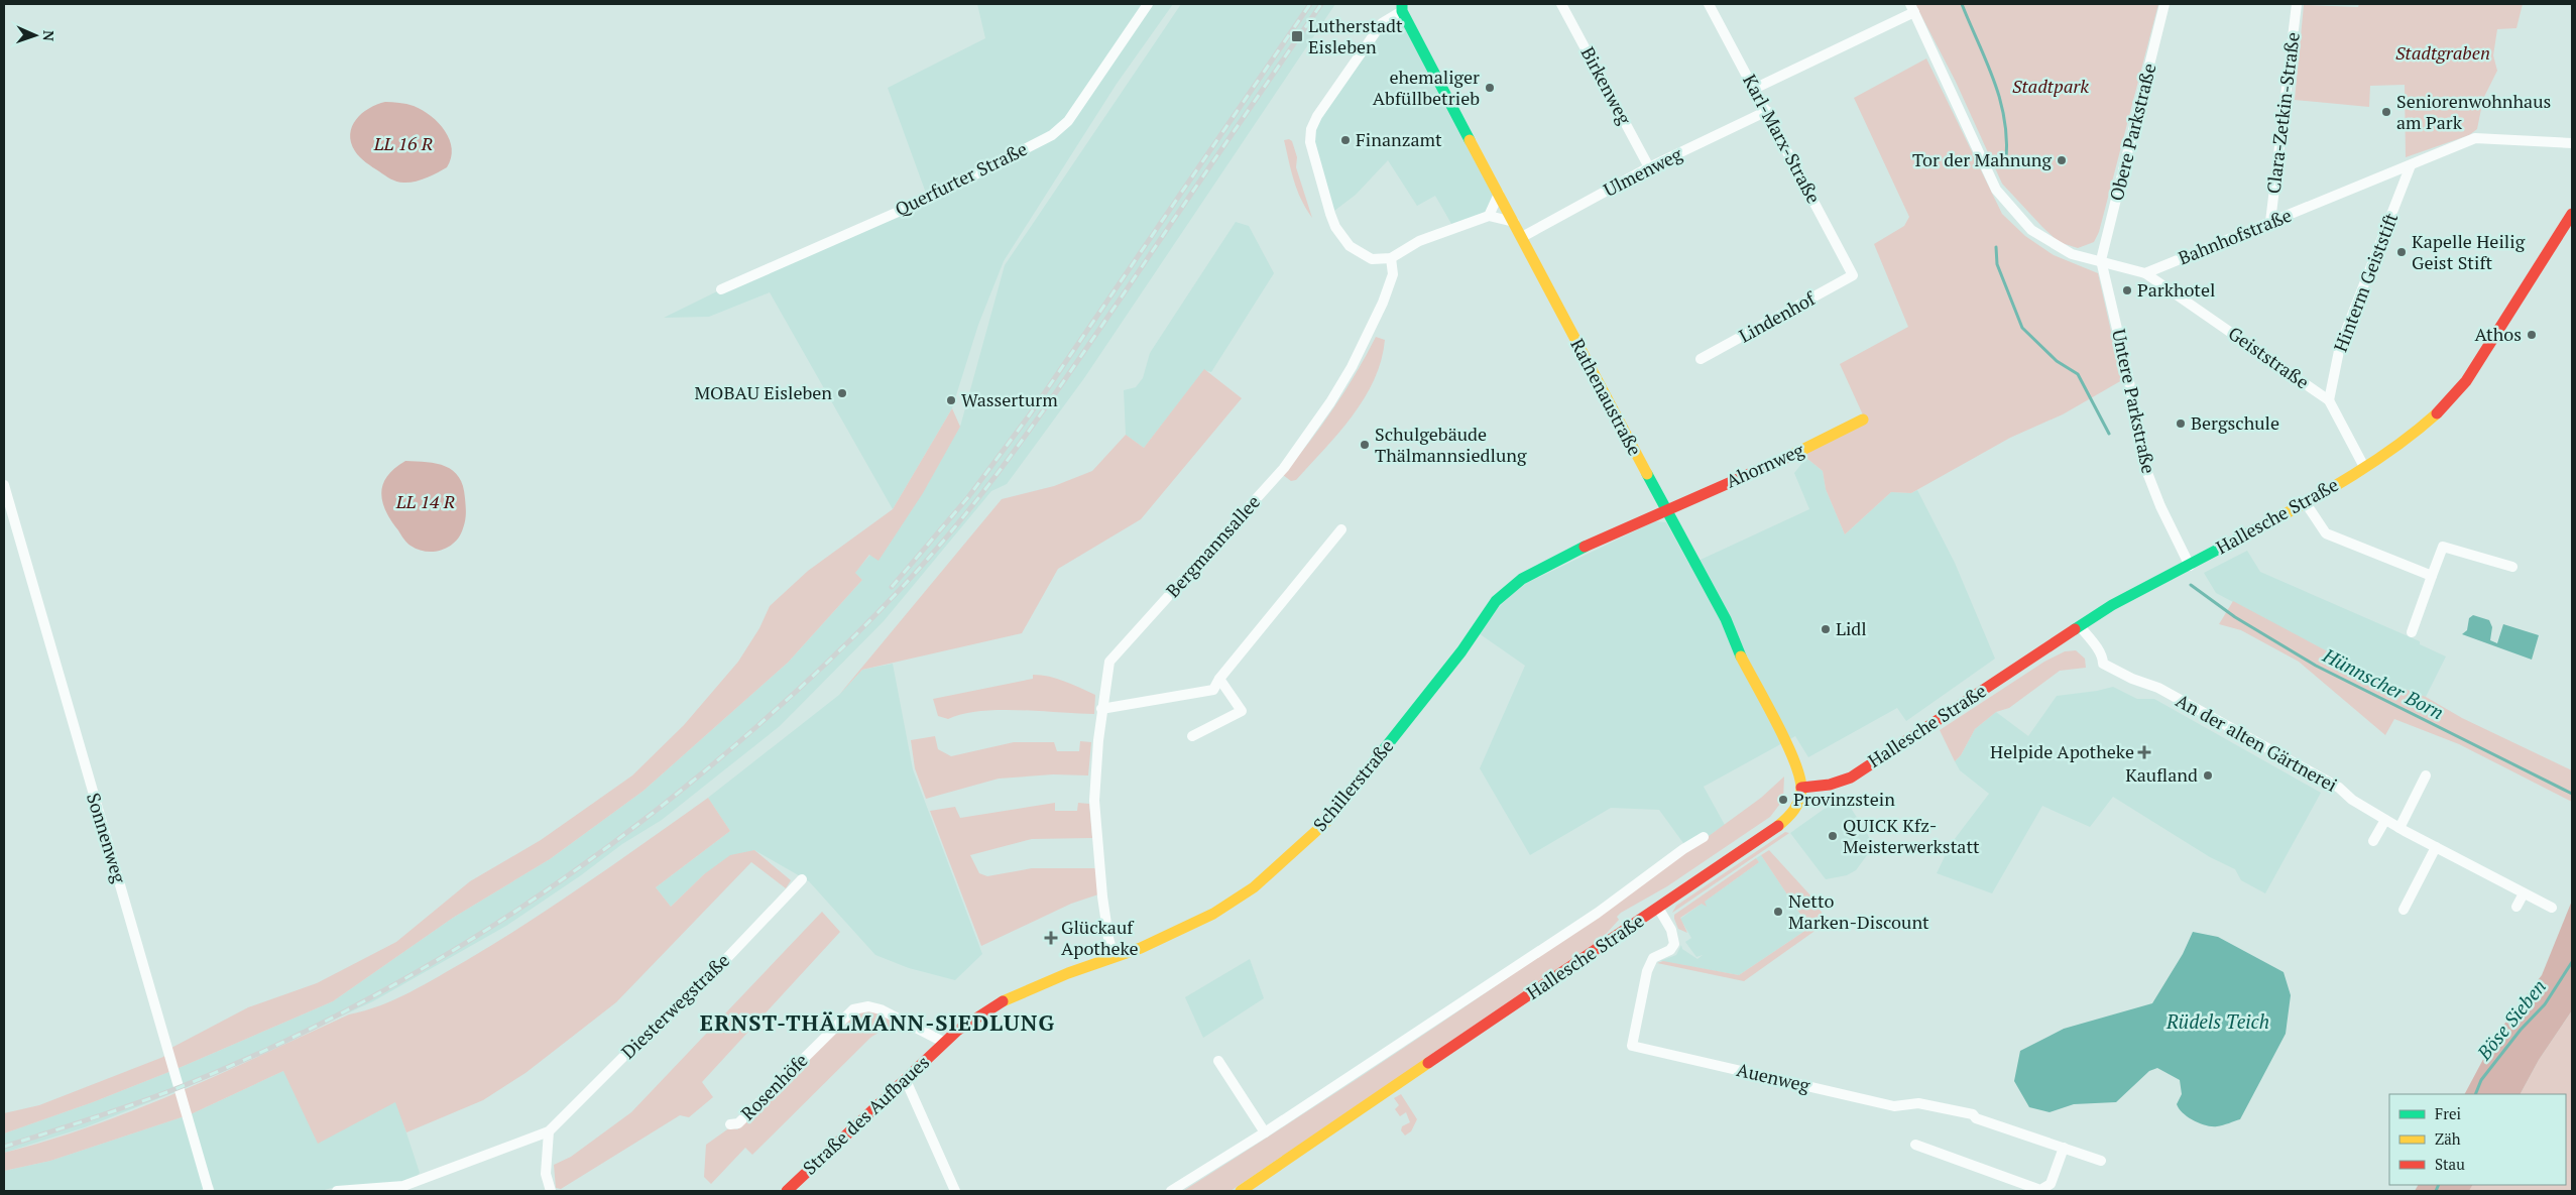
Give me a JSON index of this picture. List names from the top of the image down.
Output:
{
  "streets": {
    "street": [
      "Birkenweg",
      "Clara-Zetkin-Straße",
      "Obere Parkstraße",
      "Karl-Marx-Straße",
      "Ulmenweg",
      "Querfurter Straße",
      "Bahnhofstraße",
      "Hinterm Geiststift",
      "Lindenhof",
      "Geiststraße",
      "Rathenaustraße",
      "Untere Parkstraße",
      "Ahornweg",
      "Hallesche Straße",
      "Bergmannsallee",
      "An der alten Gärtnerei",
      "Schillerstraße",
      "Sonnenweg",
      "Diesterwegstraße",
      "Auenweg",
      "Rosenhöfe",
      "Straße des Aufbaues"
    ]
  },
  "crossings": [
    ["Birkenweg", "Ulmenweg"],
    ["Clara-Zetkin-Straße", "Bahnhofstraße"],
    ["Obere Parkstraße", "Untere Parkstraße"],
    ["Karl-Marx-Straße", "Ulmenweg"],
    ["Karl-Marx-Straße", "Lindenhof"],
    ["Ulmenweg", "Rathenaustraße"],
    ["Bahnhofstraße", "Hinterm Geiststift"],
    ["Bahnhofstraße", "Geiststraße"],
    ["Hinterm Geiststift", "Geiststraße"],
    ["Geiststraße", "Hallesche Straße"],
    ["Rathenaustraße", "Ahornweg"],
    ["Rathenaustraße", "Hallesche Straße"],
    ["Rathenaustraße", "Schillerstraße"],
    ["Untere Parkstraße", "Hallesche Straße"],
    ["Ahornweg", "Schillerstraße"],
    ["Hallesche Straße", "An der alten Gärtnerei"],
    ["Hallesche Straße", "Auenweg"],
    ["Bergmannsallee", "Schillerstraße"],
    ["Schillerstraße", "Straße des Aufbaues"],
    ["Rosenhöfe", "Straße des Aufbaues"]
  ],
  "districts": ["ERNST-THÄLMANN-SIEDLUNG"],
  "water": ["Hünnscher Born", "Böse Sieben", "Rüdels Teich"],
  "parks": [
    "Stadtgraben",
    "Stadtpark",
    "LL 16 R",
    "LL 14 R"
  ],
  "places": {
    "transit": ["Lutherstadt Eisleben"],
    "other": [
      "ehemaliger Abfüllbetrieb",
      "Seniorenwohnhaus am Park",
      "Finanzamt",
      "Tor der Mahnung",
      "Kapelle Heilig Geist Stift",
      "Parkhotel",
      "Athos",
      "MOBAU Eisleben",
      "Wasserturm",
      "Bergschule",
      "Schulgebäude Thälmannsiedlung",
      "Lidl",
      "Kaufland",
      "Provinzstein",
      "QUICK Kfz- Meisterwerkstatt",
      "Netto Marken-Discount"
    ],
    "health": ["Helpide Apotheke", "Glückauf Apotheke"]
  },
  "legend": ["Frei", "Zäh", "Stau"],
  "north": "right"
}
